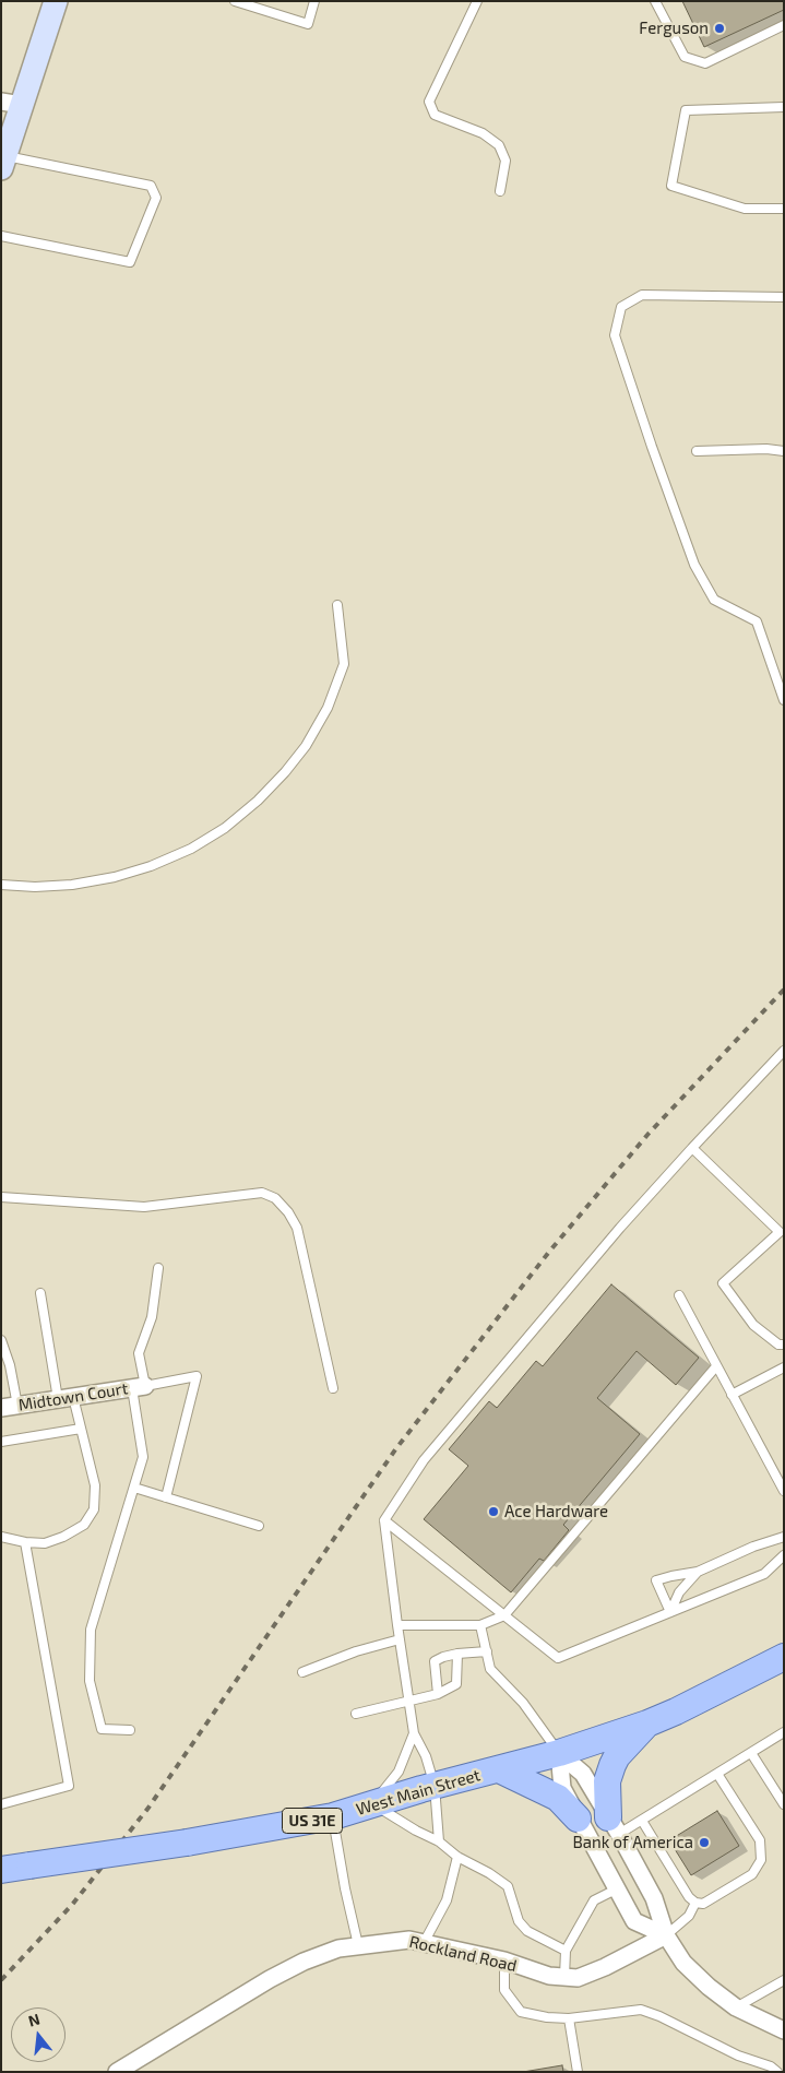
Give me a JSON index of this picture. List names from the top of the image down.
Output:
{
  "streets": {
    "main road": ["West Main Street", "US 31E"],
    "street": ["Midtown Court", "Rockland Road"]
  },
  "places": ["Ferguson", "Ace Hardware", "Bank of America"],
  "north": "top"
}
